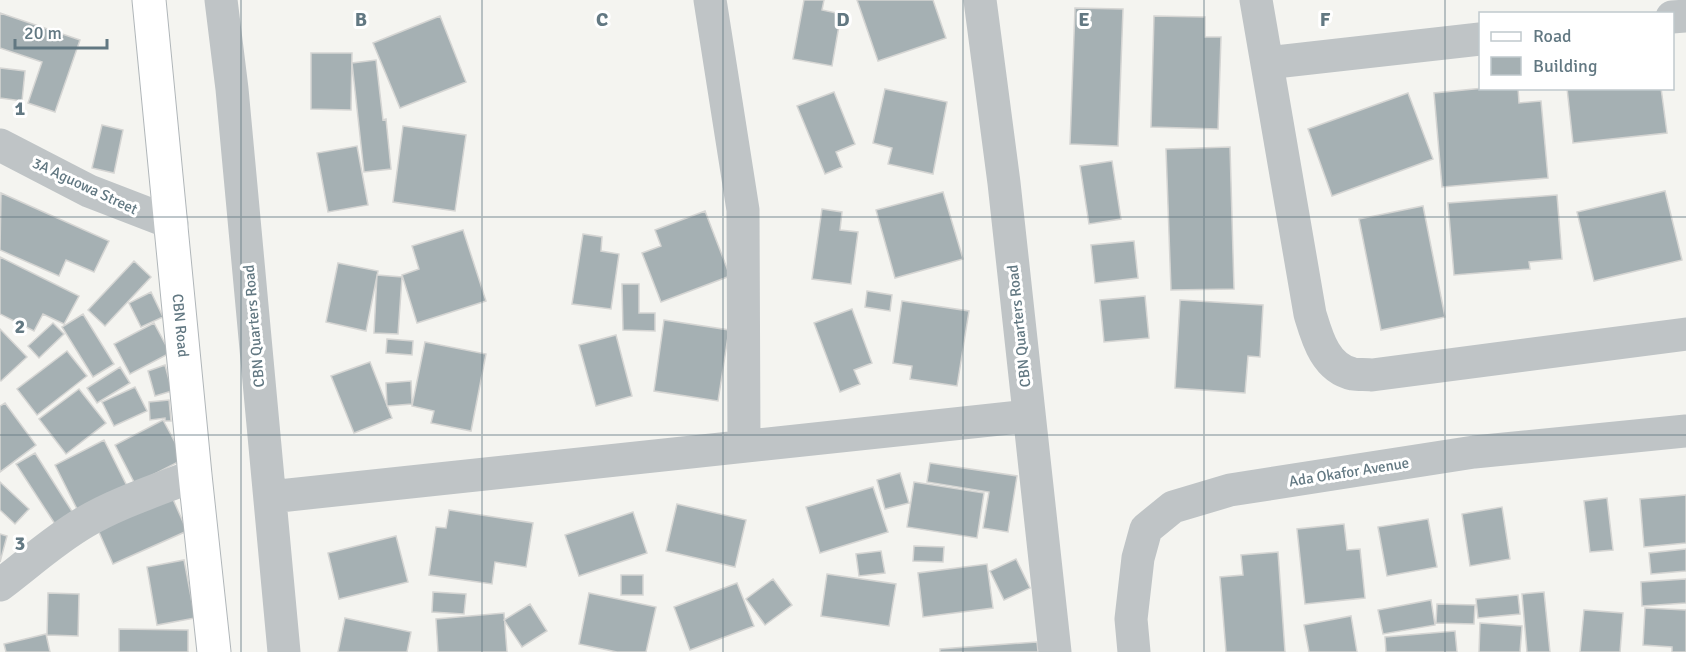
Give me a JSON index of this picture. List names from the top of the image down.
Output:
{
  "streets": {
    "main road": ["CBN Road"],
    "street": ["3A Aguowa Street", "CBN Quarters Road", "Ada Okafor Avenue"]
  },
  "crossings": [
    ["3A Aguowa Street", "CBN Road"]
  ],
  "legend": ["Road", "Building"],
  "scale_bar": "20 m",
  "grid": {
    "columns": [
      "B",
      "C",
      "D",
      "E",
      "F"
    ],
    "rows": ["1", "2", "3"]
  }
}
